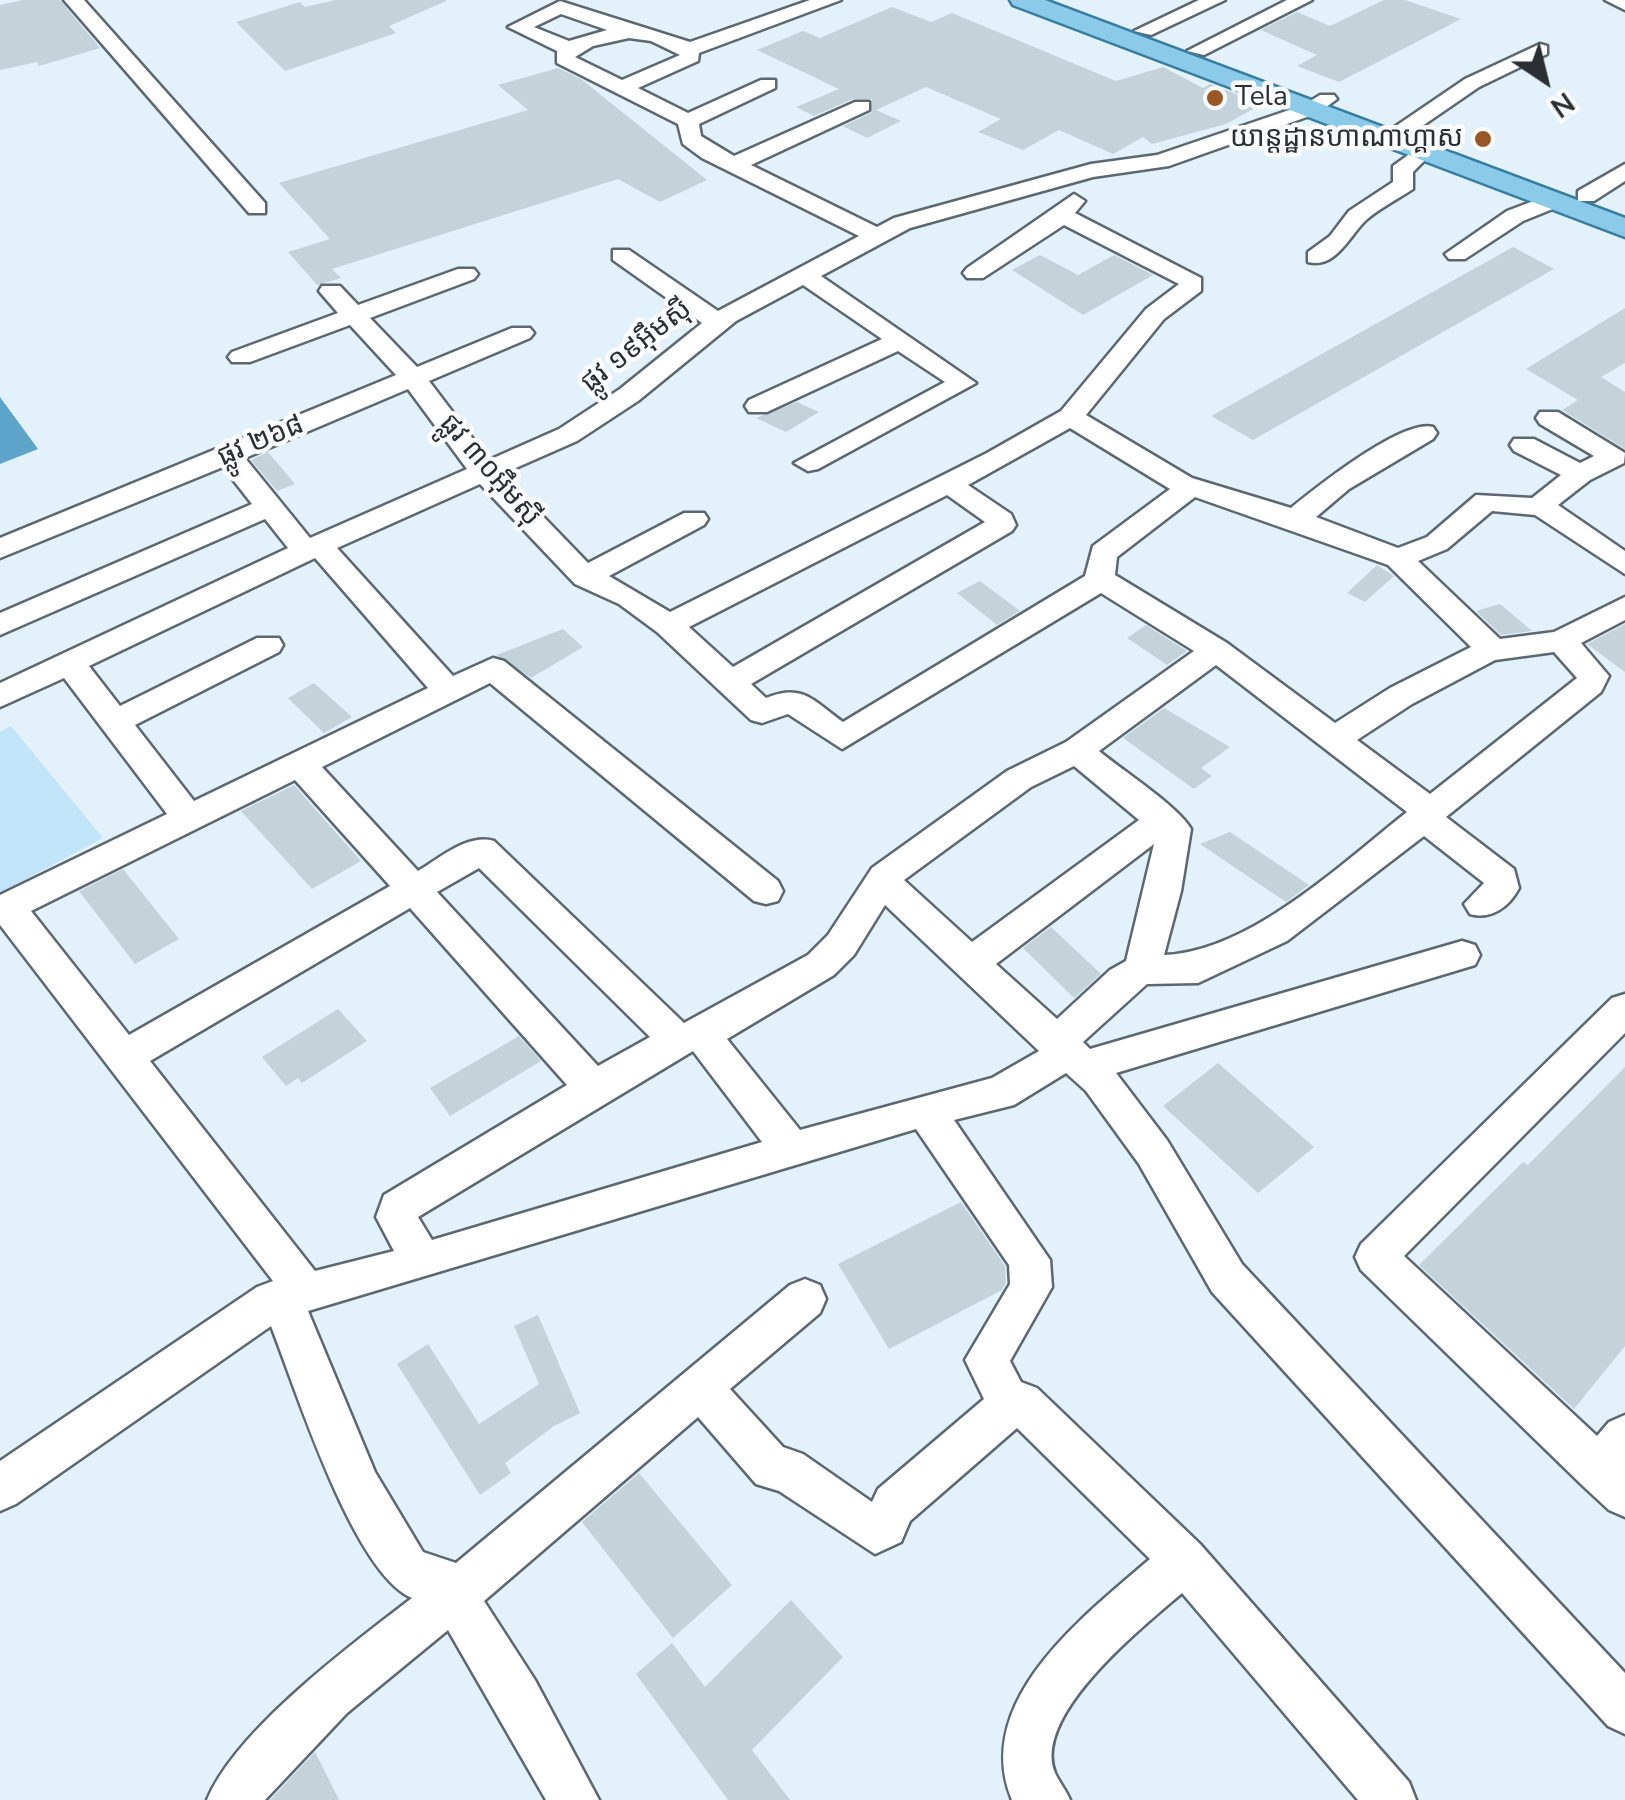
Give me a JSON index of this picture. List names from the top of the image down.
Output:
{
  "streets": {
    "street": ["ផ្លូវ ១៩អ៊ឹមស៊ី", "ផ្លូវ ២៦៨", "ផ្លូវ ៣០អ៊ឹមស៊ី"]
  },
  "crossings": [
    ["ផ្លូវ ១៩អ៊ឹមស៊ី", "ផ្លូវ ៣០អ៊ឹមស៊ី"],
    ["ផ្លូវ ២៦៨", "ផ្លូវ ៣០អ៊ឹមស៊ី"]
  ],
  "places": ["Tela", "យាន្ដដ្ឋានហាណាហ្គាស"],
  "north": "bottom right"
}
